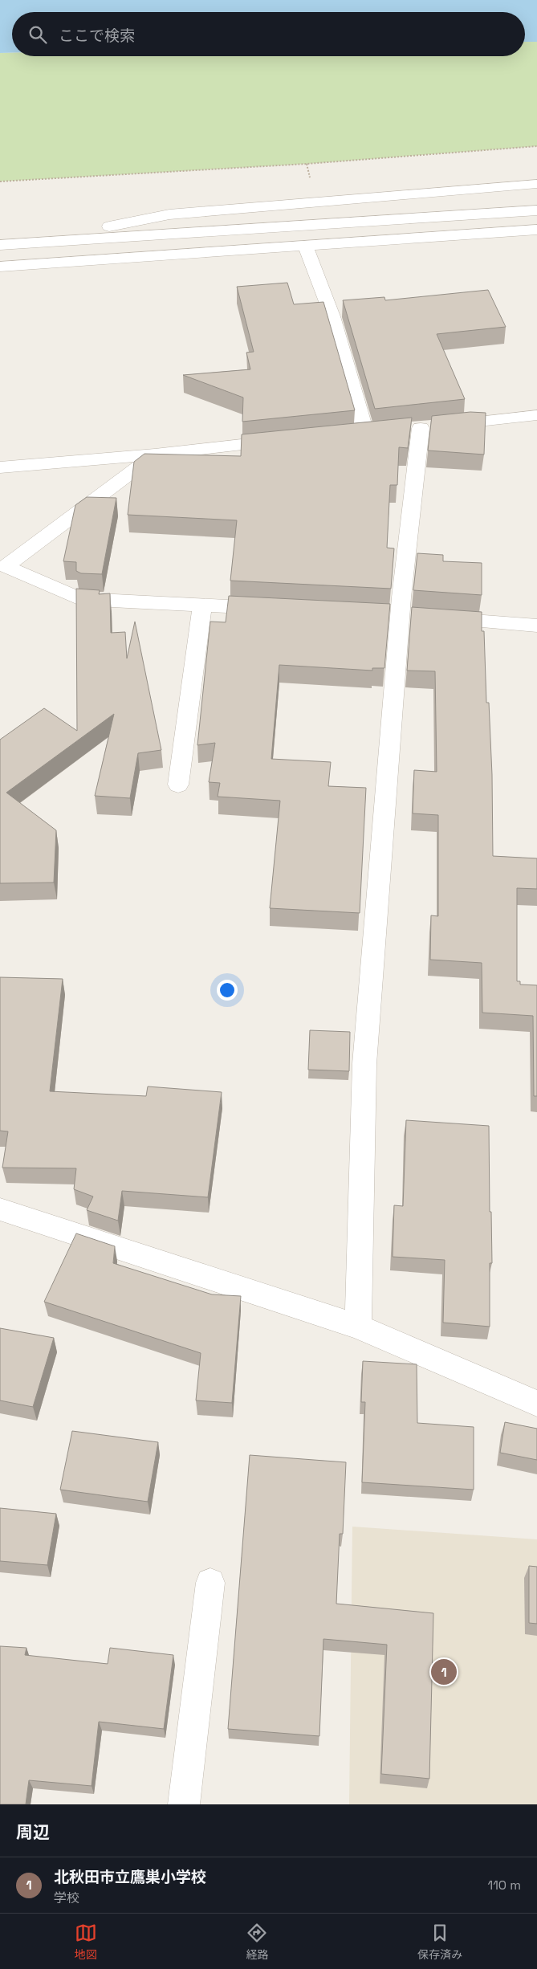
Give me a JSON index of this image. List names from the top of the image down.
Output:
{
  "page": {
    "search": "ここで検索",
    "pins": "1",
    "heading": "周辺",
    "list": [
      {
        "mark": "1",
        "name": "北秋田市立鷹巣小学校",
        "note": "学校",
        "value": "110 m"
      }
    ],
    "nav": ["地図", "経路", "保存済み"]
  }
}
